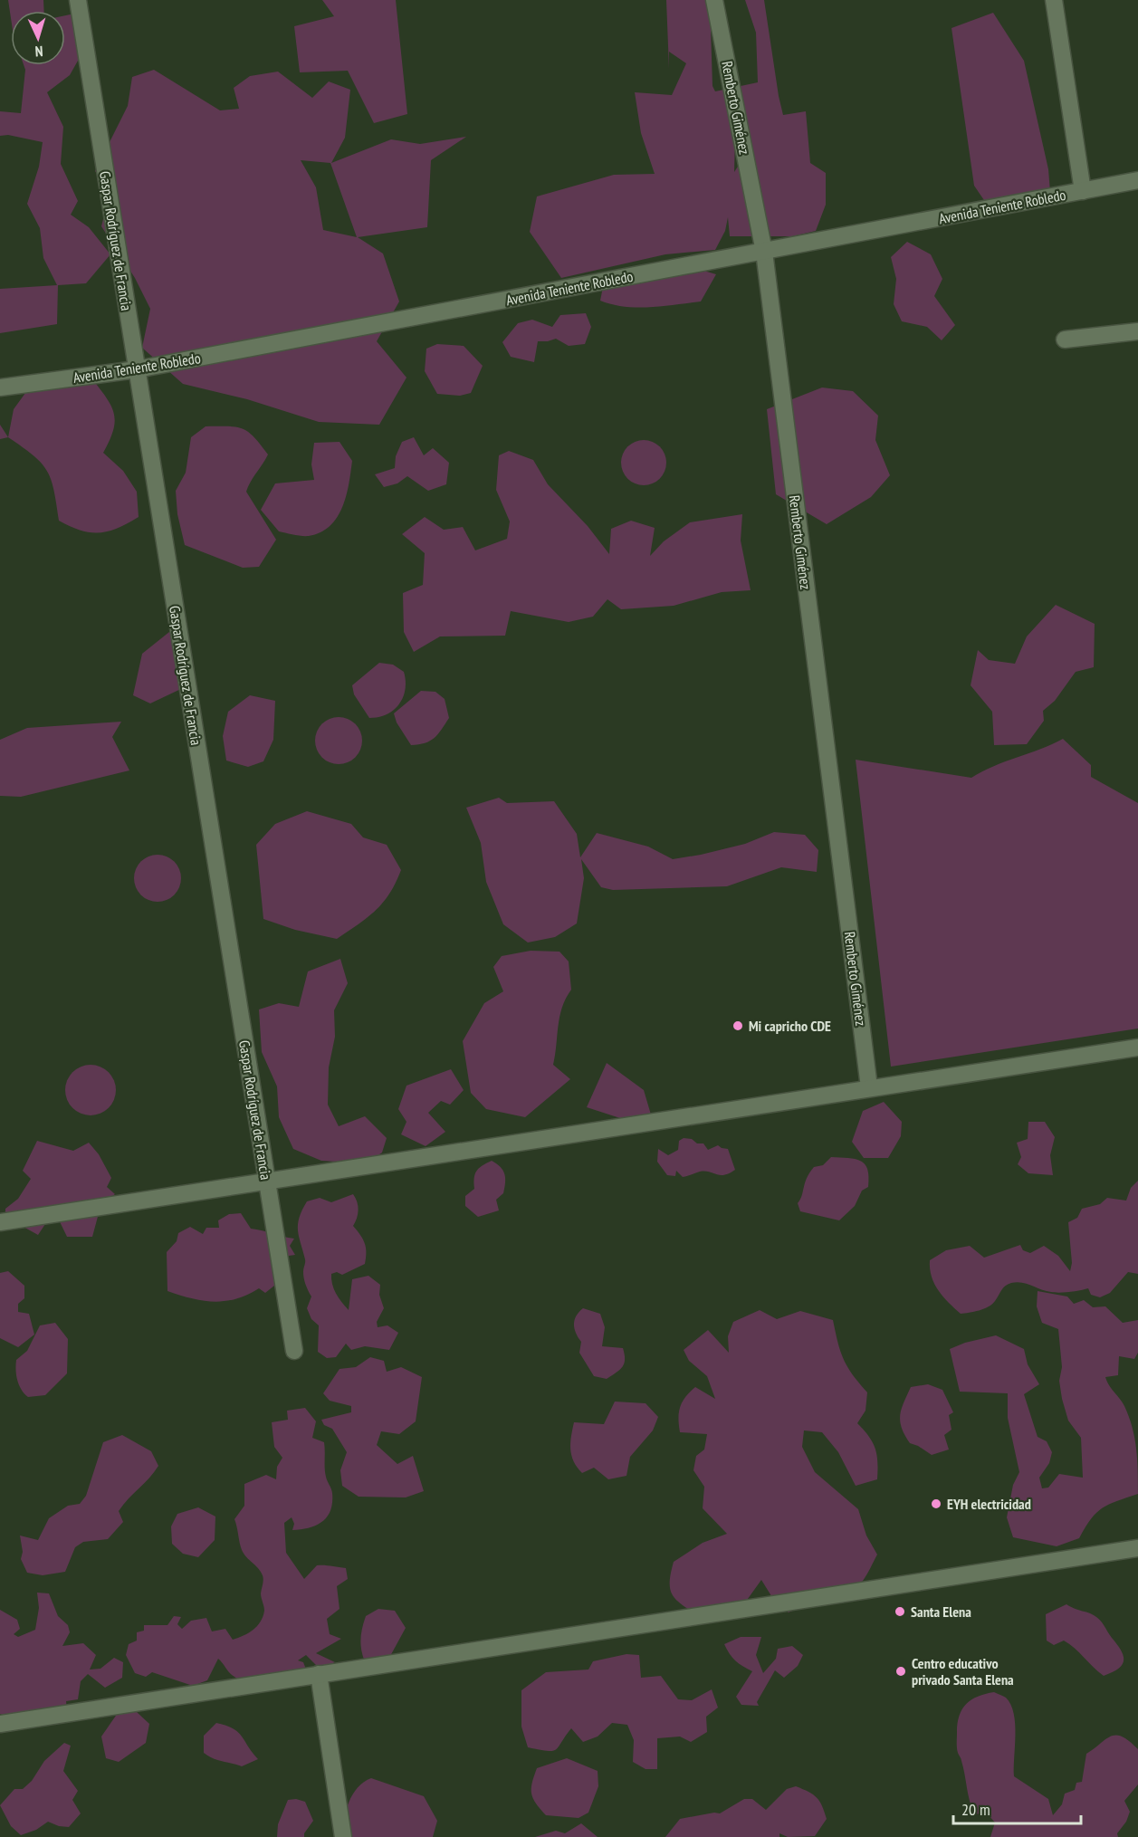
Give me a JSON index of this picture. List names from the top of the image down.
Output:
{
  "streets": {
    "street": ["Remberto Giménez", "Avenida Teniente Robledo", "Gaspar Rodríguez de Francia"]
  },
  "crossings": [
    ["Remberto Giménez", "Avenida Teniente Robledo"],
    ["Avenida Teniente Robledo", "Gaspar Rodríguez de Francia"]
  ],
  "places": [
    "Mi capricho CDE",
    "EYH electricidad",
    "Santa Elena",
    "Centro educativo privado Santa Elena"
  ],
  "scale_bar": "20 m",
  "north": "bottom"
}
